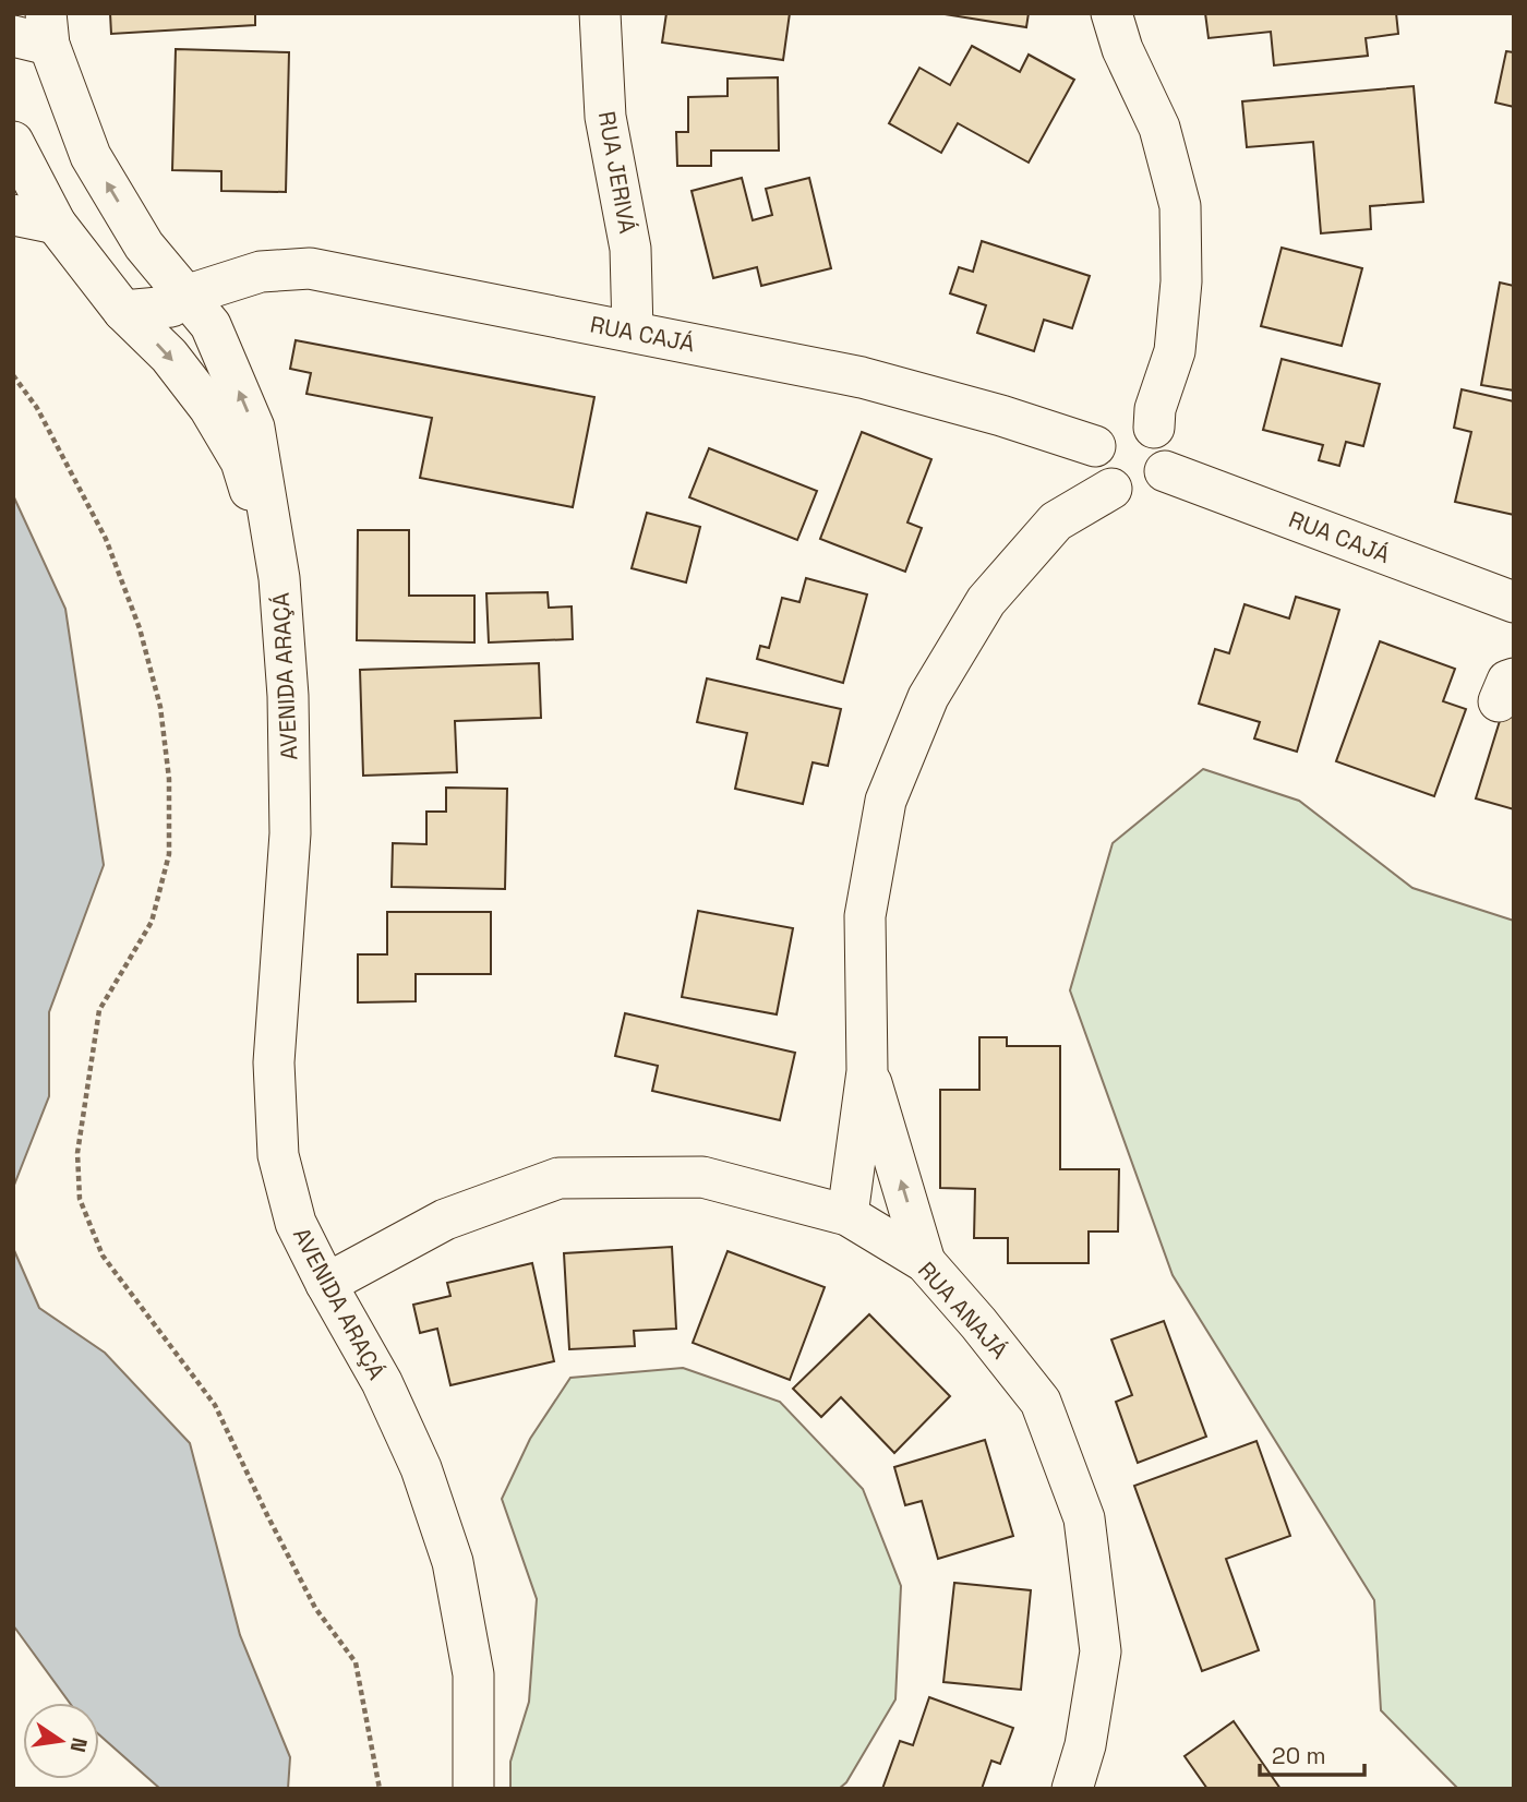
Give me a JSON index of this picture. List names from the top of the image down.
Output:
{
  "streets": {
    "street": [
      "RUA JERIVÁ",
      "RUA CAJÁ",
      "AVENIDA ARAÇÁ",
      "RUA ANAJÁ"
    ]
  },
  "crossings": [
    ["RUA JERIVÁ", "RUA CAJÁ"],
    ["RUA CAJÁ", "AVENIDA ARAÇÁ"],
    ["AVENIDA ARAÇÁ", "RUA ANAJÁ"]
  ],
  "scale_bar": "20 m",
  "north": "right"
}
